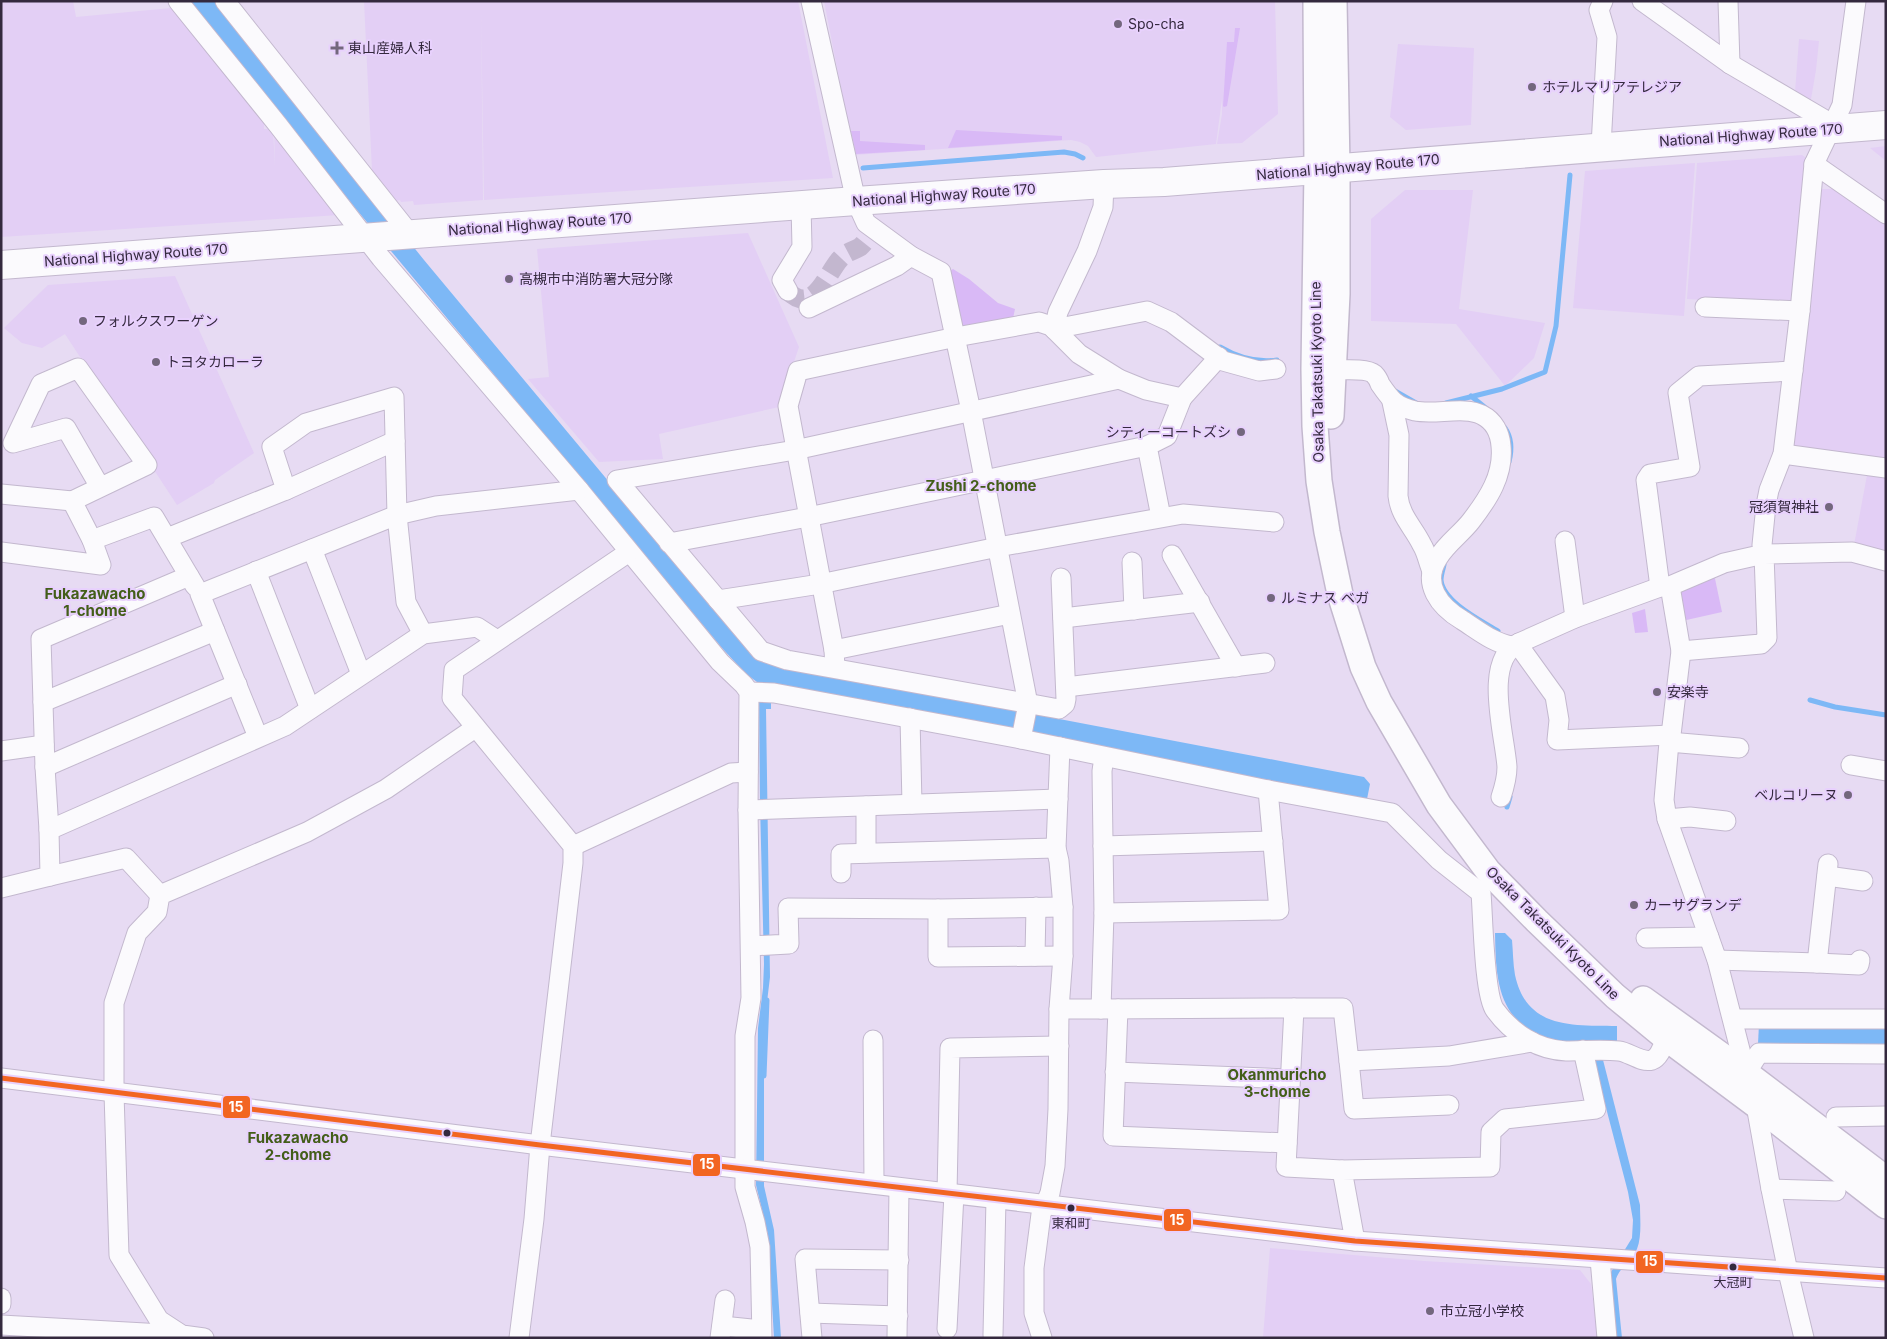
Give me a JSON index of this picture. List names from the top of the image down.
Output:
{
  "streets": {
    "highway": ["National Highway Route 170"],
    "main road": ["Osaka Takatsuki Kyoto Line"]
  },
  "crossings": [
    ["National Highway Route 170", "Osaka Takatsuki Kyoto Line"]
  ],
  "districts": [
    "Zushi 2-chome",
    "Fukazawacho 1-chome",
    "Okanmuricho 3-chome",
    "Fukazawacho 2-chome"
  ],
  "places": {
    "other": [
      "Spo-cha",
      "ホテルマリアテレジア",
      "高槻市中消防署大冠分隊",
      "フォルクスワーゲン",
      "トヨタカローラ",
      "シティーコートズシ",
      "冠須賀神社",
      "ルミナス ベガ",
      "安楽寺",
      "ベルコリーヌ",
      "カーサグランデ",
      "東和町",
      "大冠町",
      "市立冠小学校"
    ],
    "health": ["東山産婦人科"]
  },
  "lines": ["transit line 15"]
}
